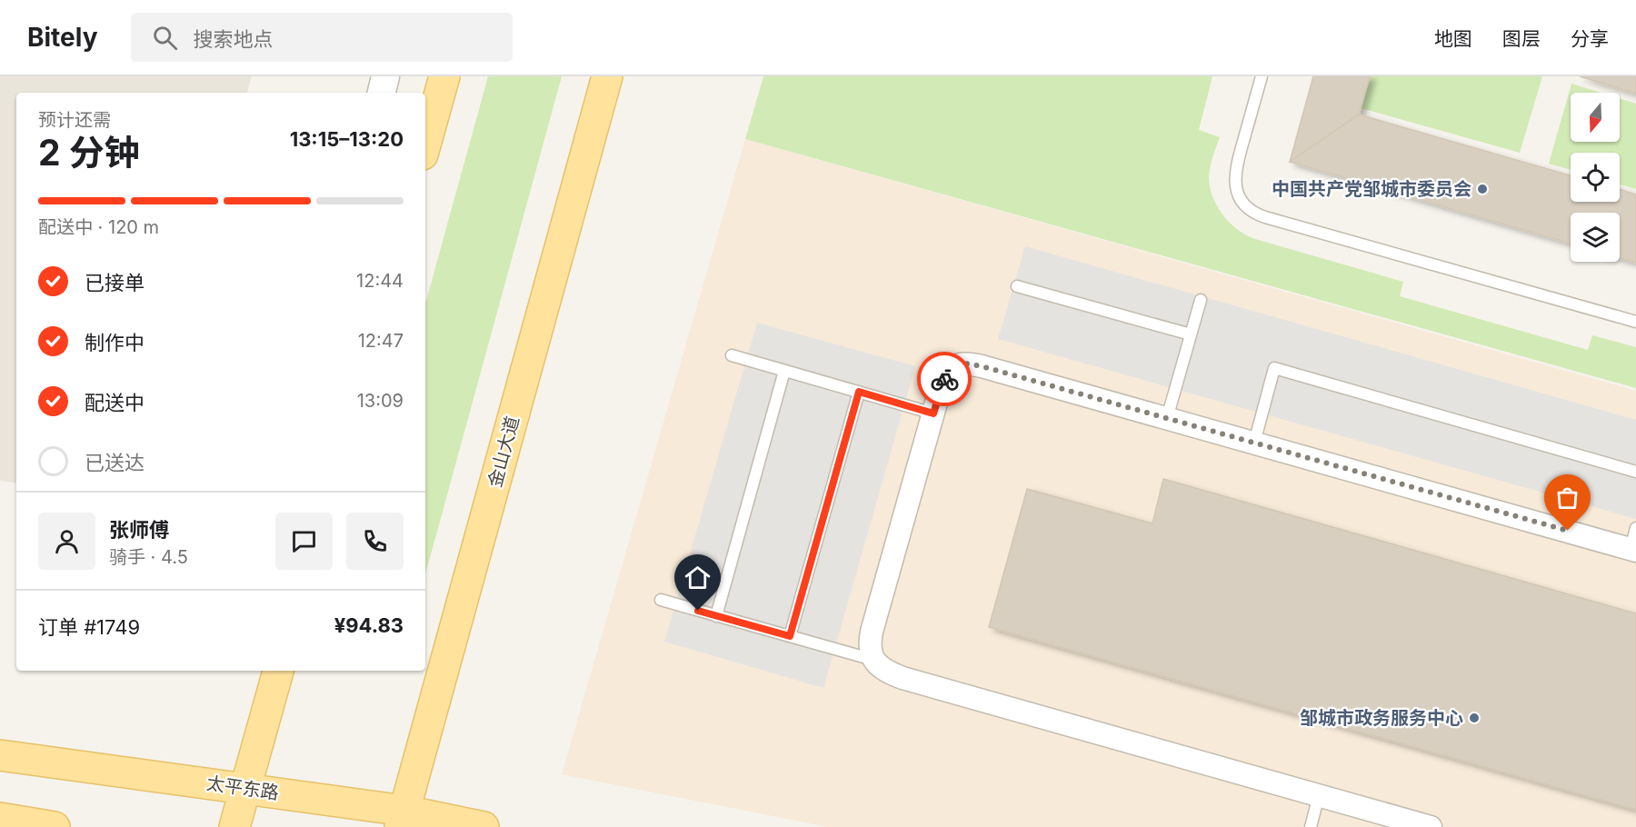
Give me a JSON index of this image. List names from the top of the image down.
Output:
{
  "streets": {
    "main road": ["金山大道", "太平东路"]
  },
  "crossings": [
    ["金山大道", "太平东路"]
  ],
  "places": ["中国共产党邹城市委员会", "邹城市政务服务中心"],
  "north": "bottom",
  "page": {
    "header": "Bitely",
    "search": "搜索地点",
    "nav": ["地图", "图层", "分享"],
    "heading": ["2 分钟", "预计还需", "13:15–13:20"],
    "panel": [
      "张师傅",
      "骑手 · 4.5",
      "订单 #1749",
      "¥94.83"
    ],
    "bar": "配送中 · 120 m",
    "list": [
      ["已接单", "12:44"],
      ["制作中", "12:47"],
      ["配送中", "13:09"],
      "已送达"
    ]
  }
}
